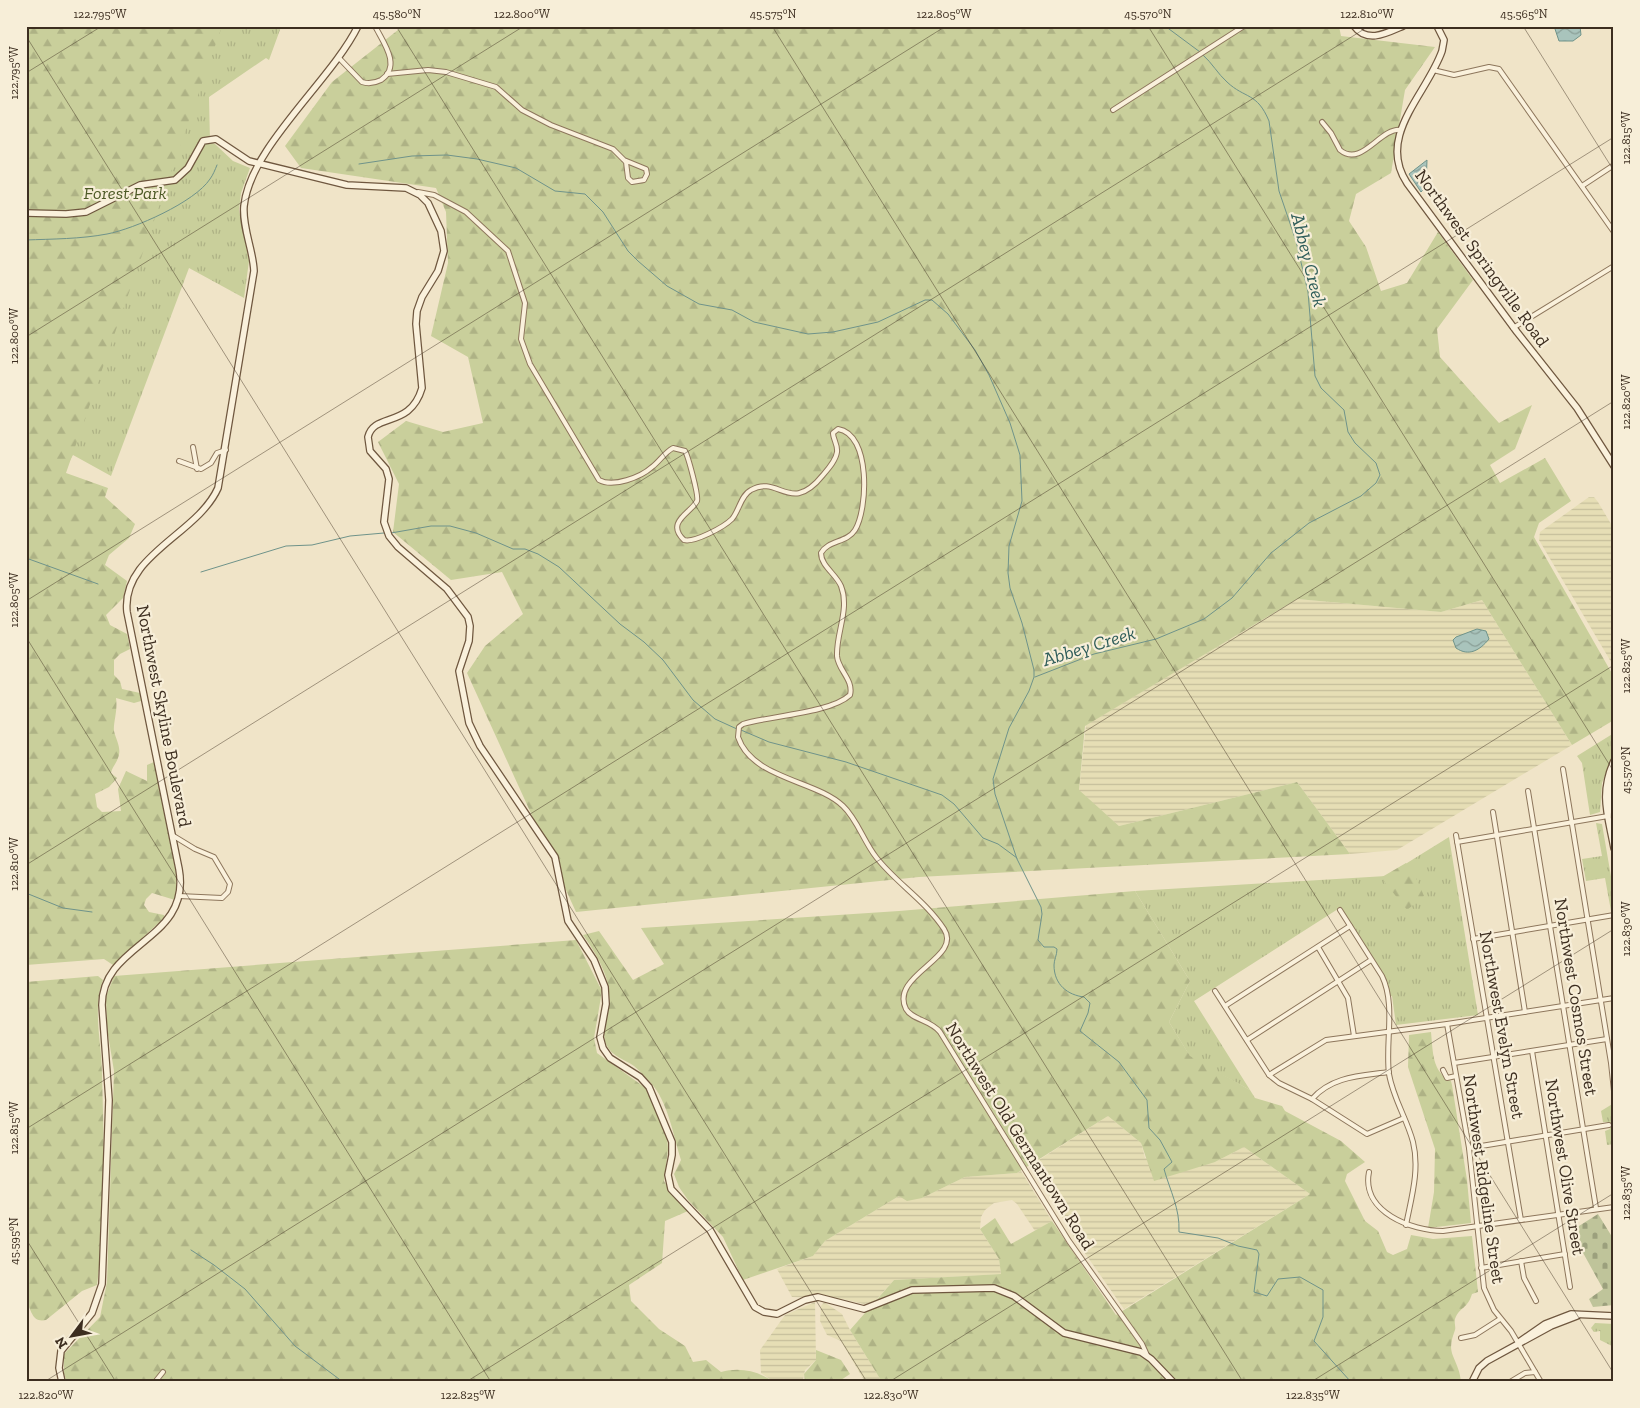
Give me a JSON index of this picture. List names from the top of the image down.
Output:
{
  "streets": {
    "main road": ["Northwest Springville Road", "Northwest Skyline Boulevard"],
    "street": [
      "Northwest Cosmos Street",
      "Northwest Evelyn Street",
      "Northwest Old Germantown Road",
      "Northwest Olive Street",
      "Northwest Ridgeline Street"
    ]
  },
  "water": ["Abbey Creek"],
  "parks": ["Forest Park"],
  "north": "bottom left",
  "coordinates": [
    "122.795°W",
    "45.580°N",
    "122.800°W",
    "45.575°N",
    "122.805°W",
    "45.570°N",
    "122.810°W",
    "45.565°N",
    "122.815°W",
    "122.820°W",
    "122.825°W",
    "122.830°W",
    "122.835°W",
    "45.595°N"
  ]
}
